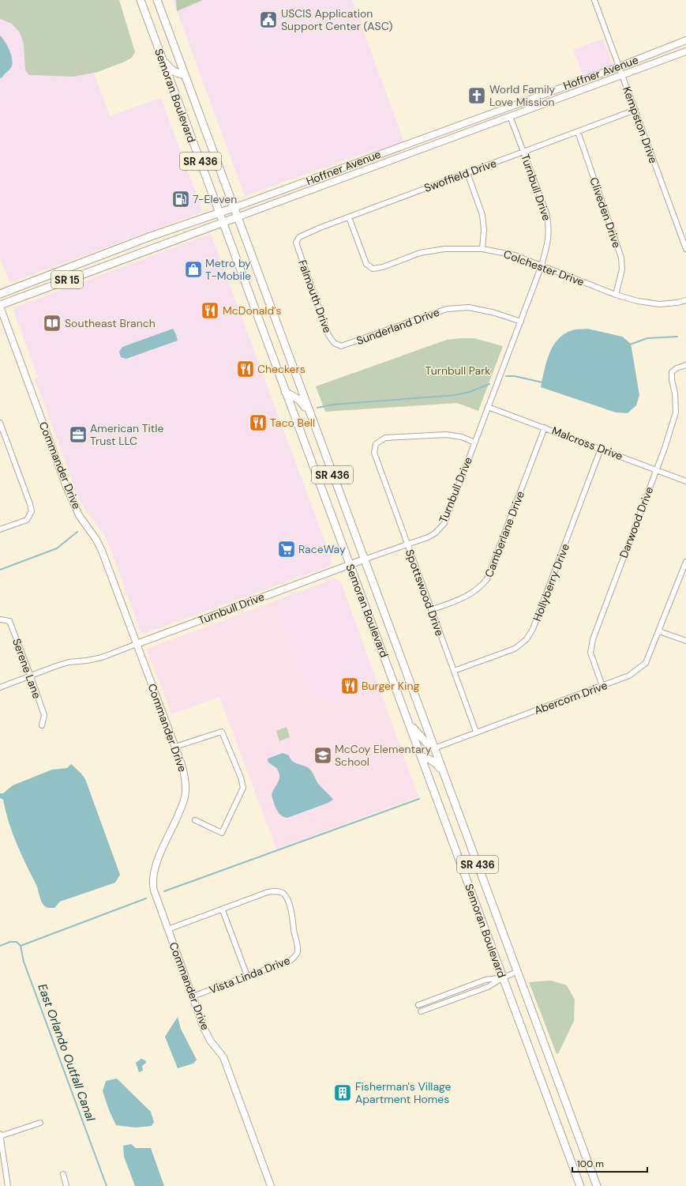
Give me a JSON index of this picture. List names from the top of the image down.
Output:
{
  "streets": {
    "main road": [
      "Hoffner Avenue",
      "Semoran Boulevard",
      "SR 436",
      "SR 15"
    ],
    "street": [
      "Kempston Drive",
      "Swoffield Drive",
      "Turnbull Drive",
      "Cliveden Drive",
      "Colchester Drive",
      "Falmouth Drive",
      "Sunderland Drive",
      "Malcross Drive",
      "Commander Drive",
      "Darwood Drive",
      "Camberlane Drive",
      "Hollyberry Drive",
      "Spottswood Drive",
      "Serene Lane",
      "Abercorn Drive",
      "Vista Linda Drive"
    ]
  },
  "crossings": [
    ["Hoffner Avenue", "Semoran Boulevard"],
    ["Hoffner Avenue", "Kempston Drive"],
    ["Hoffner Avenue", "Turnbull Drive"],
    ["Hoffner Avenue", "Commander Drive"],
    ["Semoran Boulevard", "Turnbull Drive"],
    ["Semoran Boulevard", "Abercorn Drive"],
    ["Kempston Drive", "Swoffield Drive"],
    ["Swoffield Drive", "Turnbull Drive"],
    ["Swoffield Drive", "Cliveden Drive"],
    ["Swoffield Drive", "Colchester Drive"],
    ["Swoffield Drive", "Falmouth Drive"],
    ["Turnbull Drive", "Colchester Drive"],
    ["Turnbull Drive", "Sunderland Drive"],
    ["Turnbull Drive", "Malcross Drive"],
    ["Turnbull Drive", "Commander Drive"],
    ["Turnbull Drive", "Spottswood Drive"],
    ["Turnbull Drive", "Serene Lane"],
    ["Cliveden Drive", "Colchester Drive"],
    ["Falmouth Drive", "Sunderland Drive"],
    ["Malcross Drive", "Darwood Drive"],
    ["Malcross Drive", "Camberlane Drive"],
    ["Malcross Drive", "Hollyberry Drive"],
    ["Commander Drive", "Vista Linda Drive"],
    ["Darwood Drive", "Abercorn Drive"],
    ["Camberlane Drive", "Spottswood Drive"],
    ["Hollyberry Drive", "Spottswood Drive"],
    ["Spottswood Drive", "Abercorn Drive"]
  ],
  "water": ["East Orlando Outfall Canal"],
  "parks": ["Turnbull Park"],
  "places": {
    "public building": ["USCIS Application Support Center (ASC)"],
    "church": ["World Family Love Mission"],
    "fuel station": ["7-Eleven"],
    "shop": ["Metro by T-Mobile"],
    "restaurant": [
      "McDonald's",
      "Checkers",
      "Taco Bell",
      "Burger King"
    ],
    "library": ["Southeast Branch"],
    "office": ["American Title Trust LLC"],
    "supermarket": ["RaceWay"],
    "school or university": ["McCoy Elementary School"],
    "building": ["Fisherman's Village Apartment Homes"]
  },
  "scale_bar": "100 m"
}
